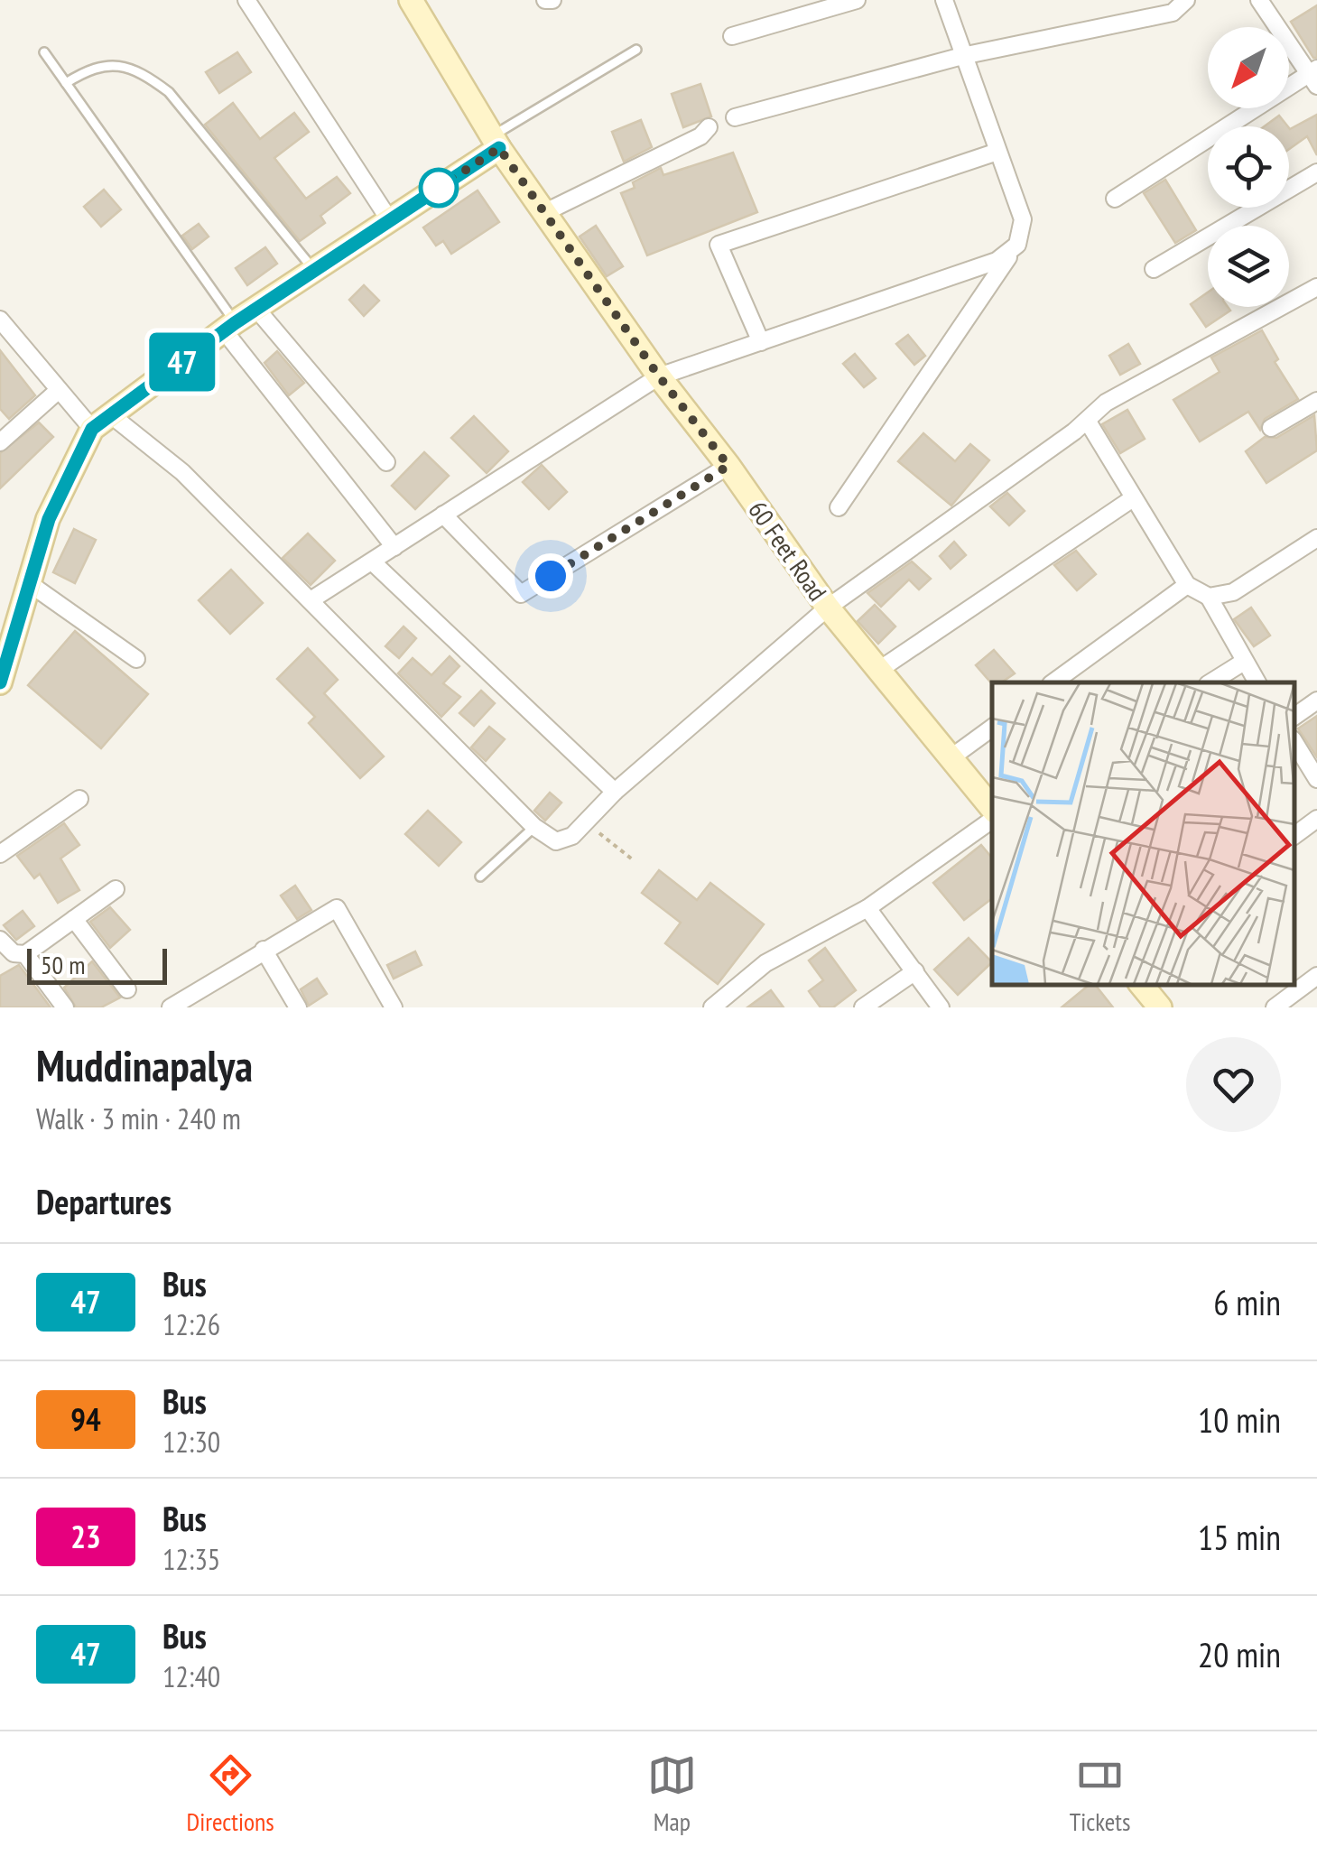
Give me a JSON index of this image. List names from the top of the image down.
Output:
{
  "streets": {
    "street": ["60 Feet Road"]
  },
  "lines": ["bus line 47"],
  "scale_bar": "50 m",
  "north": "bottom left",
  "page": {
    "on_map": "47",
    "scale": "50 m",
    "heading": [
      ["Muddinapalya", "Walk · 3 min · 240 m"],
      "Departures"
    ],
    "list": [
      {
        "mark": "47",
        "name": "Bus",
        "note": "12:26",
        "value": "6 min"
      },
      {
        "mark": "94",
        "name": "Bus",
        "note": "12:30",
        "value": "10 min"
      },
      {
        "mark": "23",
        "name": "Bus",
        "note": "12:35",
        "value": "15 min"
      },
      {
        "mark": "47",
        "name": "Bus",
        "note": "12:40",
        "value": "20 min"
      }
    ],
    "tabs": ["Directions", "Map", "Tickets"]
  }
}
